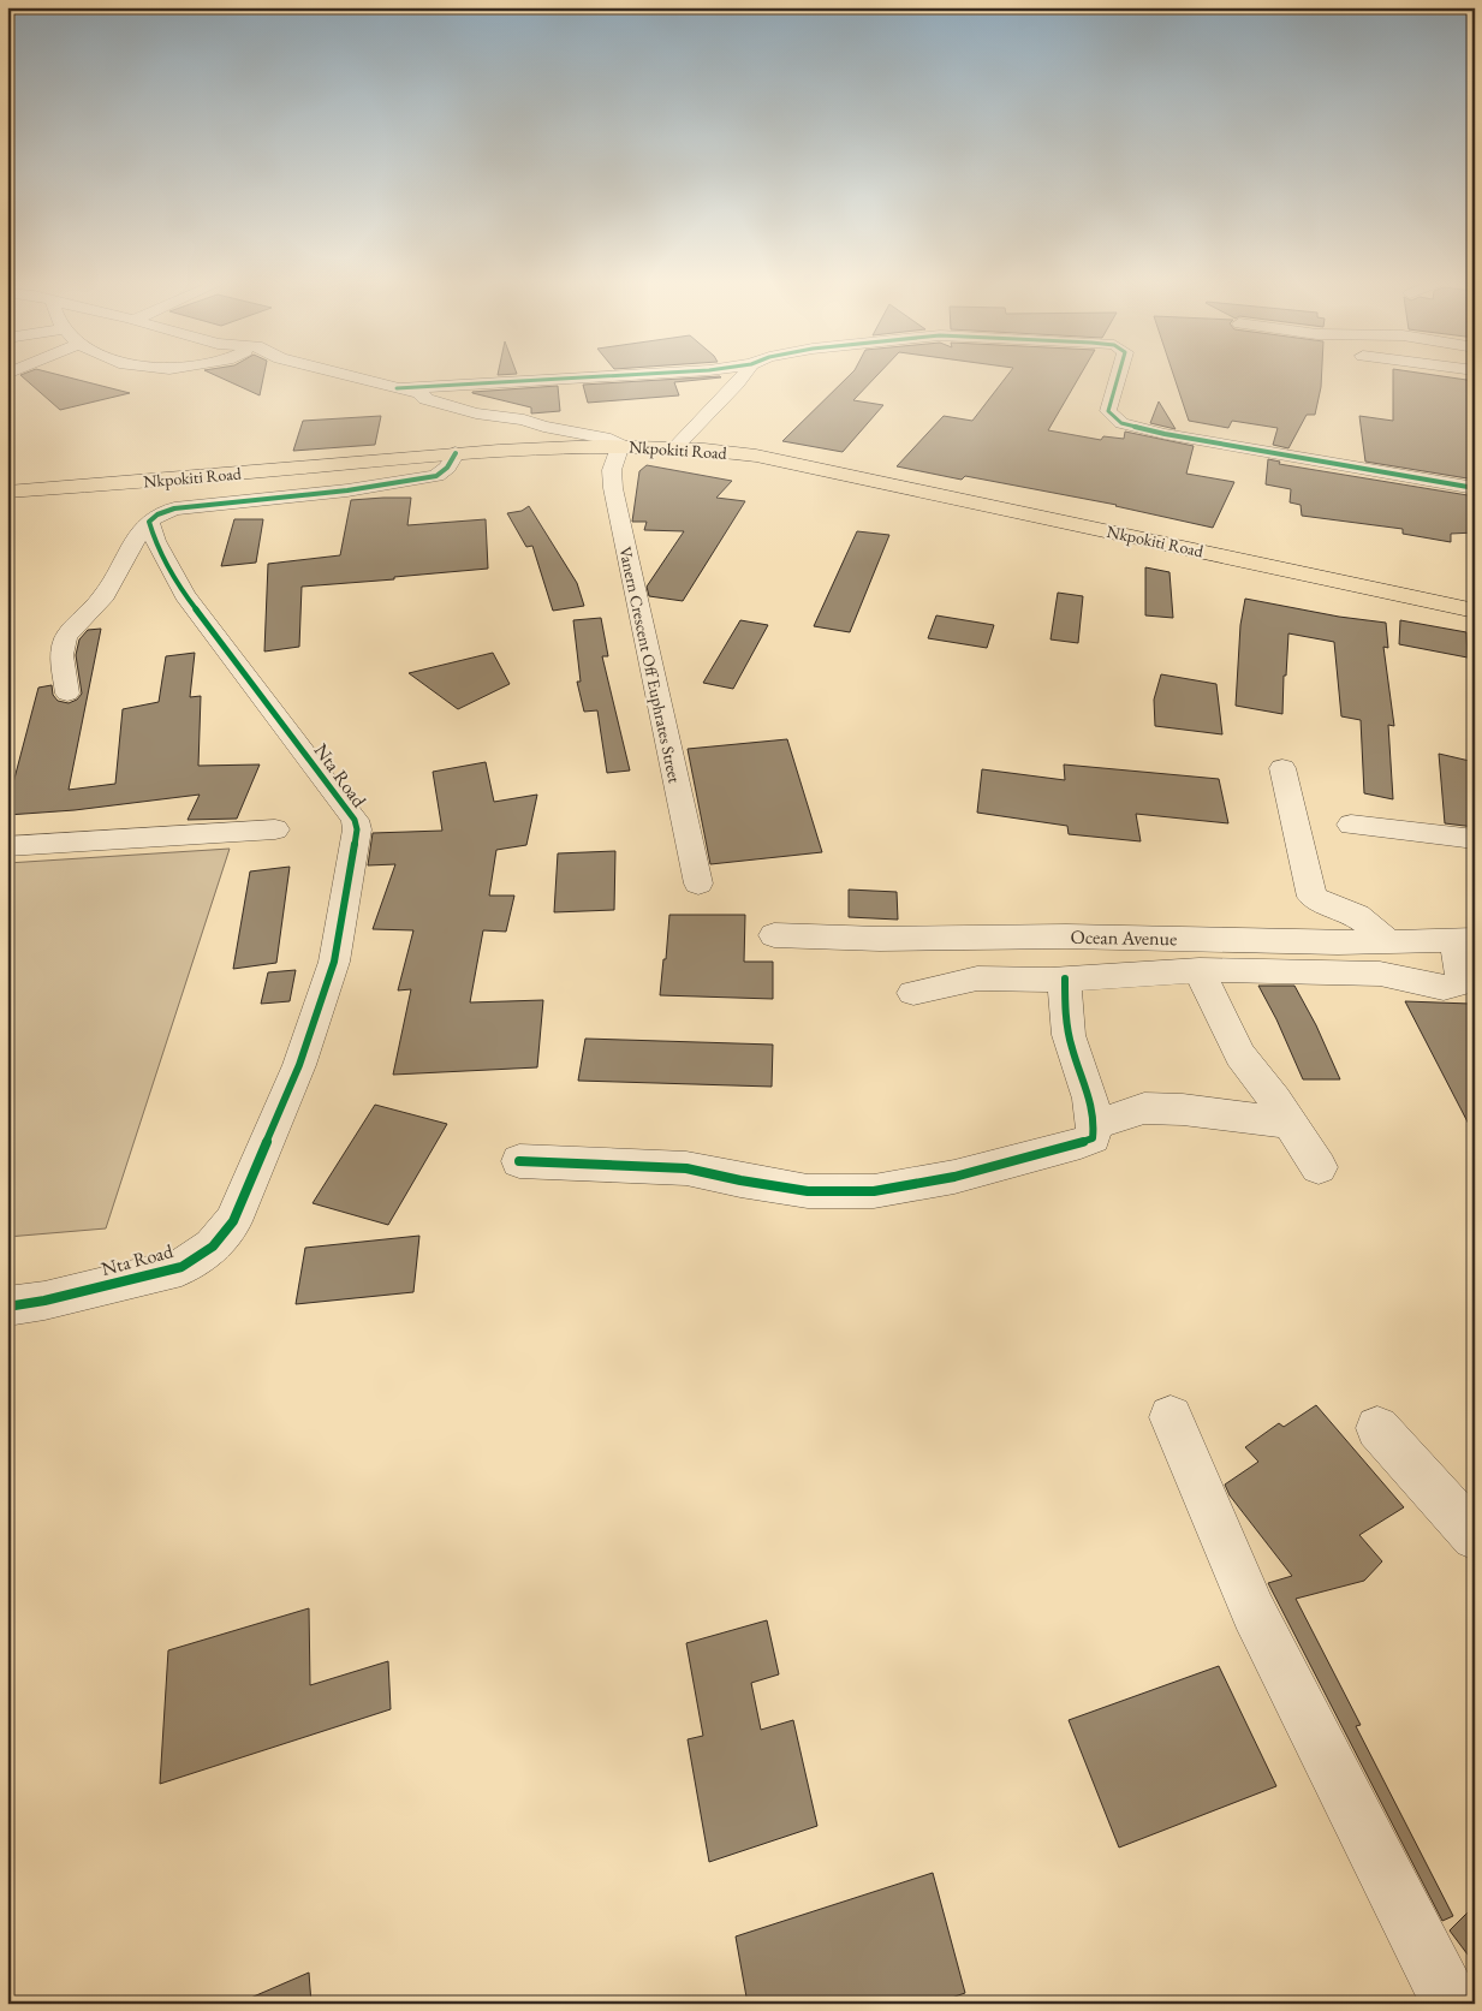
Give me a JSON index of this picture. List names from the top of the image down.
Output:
{
  "streets": {
    "main road": ["Nkpokiti Road"],
    "street": ["Vanern Crescent Off Euphrates Street", "Nta Road", "Ocean Avenue"]
  },
  "crossings": [
    ["Nkpokiti Road", "Vanern Crescent Off Euphrates Street"]
  ]
}
